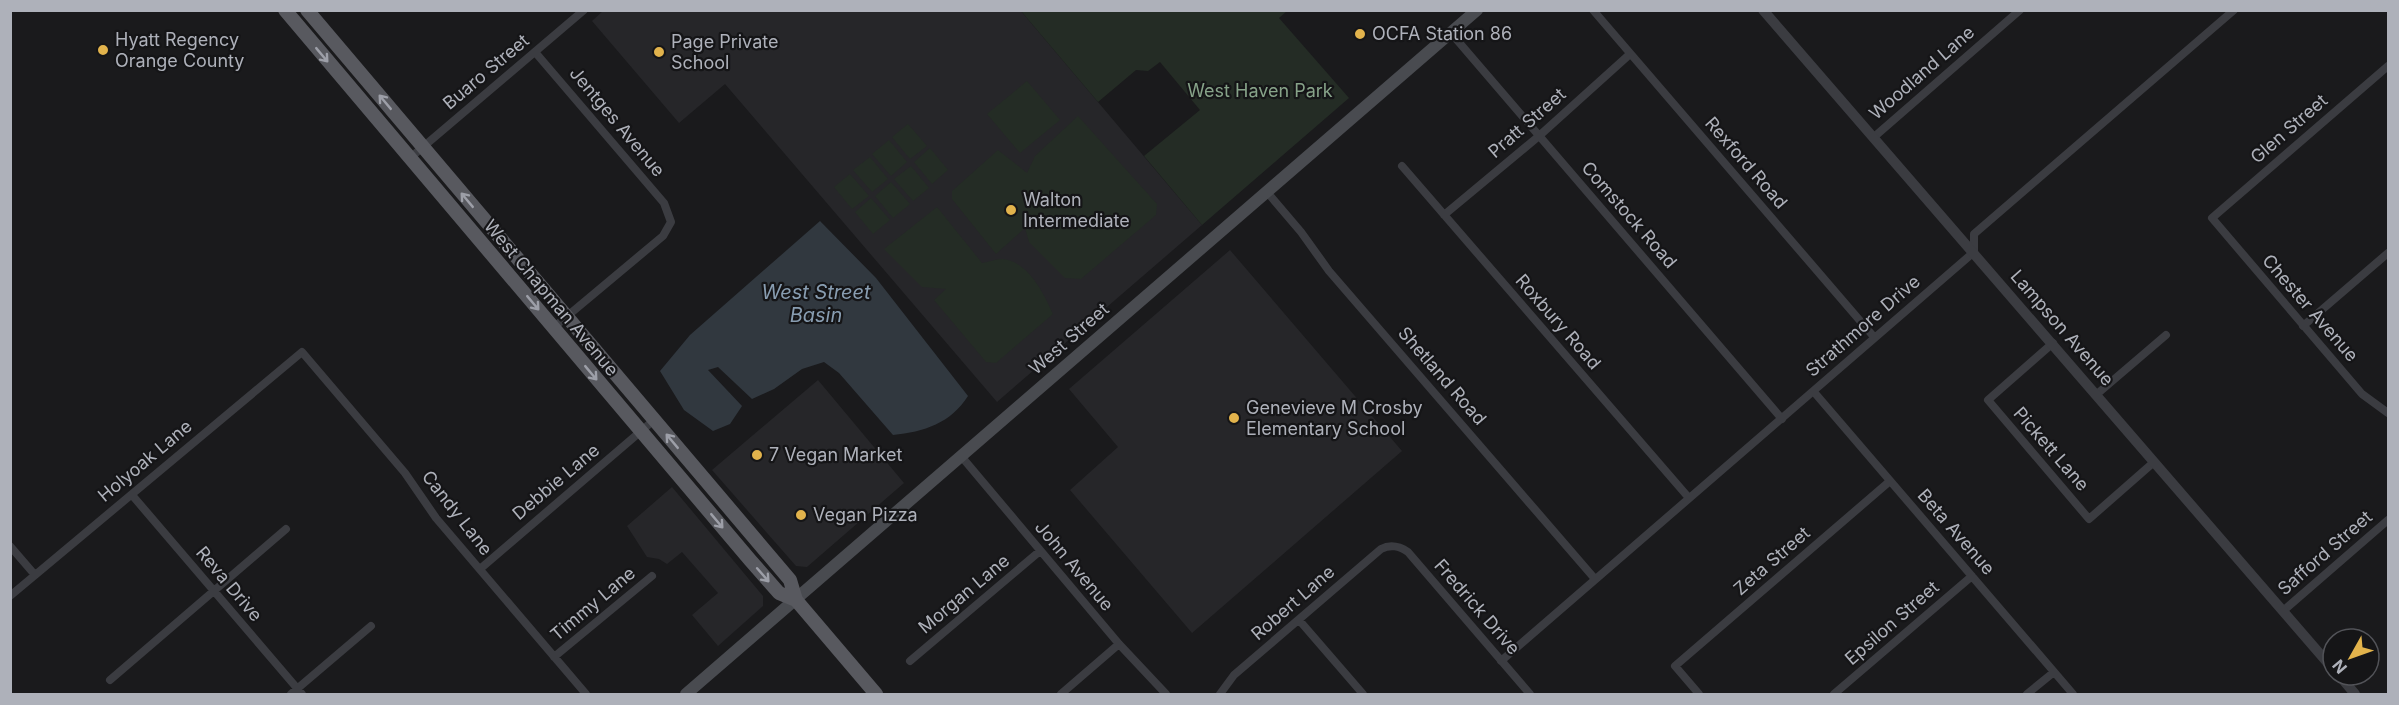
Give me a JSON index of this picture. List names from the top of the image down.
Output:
{
  "streets": {
    "main road": ["West Chapman Avenue", "West Street"],
    "street": [
      "Buaro Street",
      "Woodland Lane",
      "Jentges Avenue",
      "Pratt Street",
      "Glen Street",
      "Rexford Road",
      "Comstock Road",
      "Chester Avenue",
      "Roxbury Road",
      "Strathmore Drive",
      "Lampson Avenue",
      "Shetland Road",
      "Pickett Lane",
      "Holyoak Lane",
      "Debbie Lane",
      "Candy Lane",
      "Beta Avenue",
      "Safford Street",
      "Zeta Street",
      "John Avenue",
      "Reva Drive",
      "Morgan Lane",
      "Robert Lane",
      "Timmy Lane",
      "Fredrick Drive",
      "Epsilon Street"
    ]
  },
  "crossings": [
    ["Buaro Street", "Jentges Avenue"],
    ["Buaro Street", "West Chapman Avenue"],
    ["Woodland Lane", "Lampson Avenue"],
    ["Jentges Avenue", "West Chapman Avenue"],
    ["Pratt Street", "Rexford Road"],
    ["Pratt Street", "Comstock Road"],
    ["Pratt Street", "Roxbury Road"],
    ["Glen Street", "Chester Avenue"],
    ["Rexford Road", "Strathmore Drive"],
    ["Comstock Road", "Strathmore Drive"],
    ["Comstock Road", "West Street"],
    ["West Chapman Avenue", "West Street"],
    ["West Chapman Avenue", "Debbie Lane"],
    ["Roxbury Road", "Strathmore Drive"],
    ["Strathmore Drive", "Lampson Avenue"],
    ["Strathmore Drive", "Shetland Road"],
    ["Strathmore Drive", "Beta Avenue"],
    ["Strathmore Drive", "Fredrick Drive"],
    ["Lampson Avenue", "Pickett Lane"],
    ["Lampson Avenue", "Safford Street"],
    ["West Street", "Shetland Road"],
    ["West Street", "John Avenue"],
    ["Holyoak Lane", "Candy Lane"],
    ["Holyoak Lane", "Reva Drive"],
    ["Debbie Lane", "Candy Lane"],
    ["Candy Lane", "Timmy Lane"],
    ["Beta Avenue", "Zeta Street"],
    ["Beta Avenue", "Epsilon Street"],
    ["John Avenue", "Morgan Lane"],
    ["Robert Lane", "Fredrick Drive"]
  ],
  "water": ["West Street Basin"],
  "parks": ["West Haven Park"],
  "places": [
    "OCFA Station 86",
    "Hyatt Regency Orange County",
    "Page Private School",
    "Walton Intermediate",
    "Genevieve M Crosby Elementary School",
    "7 Vegan Market",
    "Vegan Pizza"
  ],
  "north": "bottom left"
}
